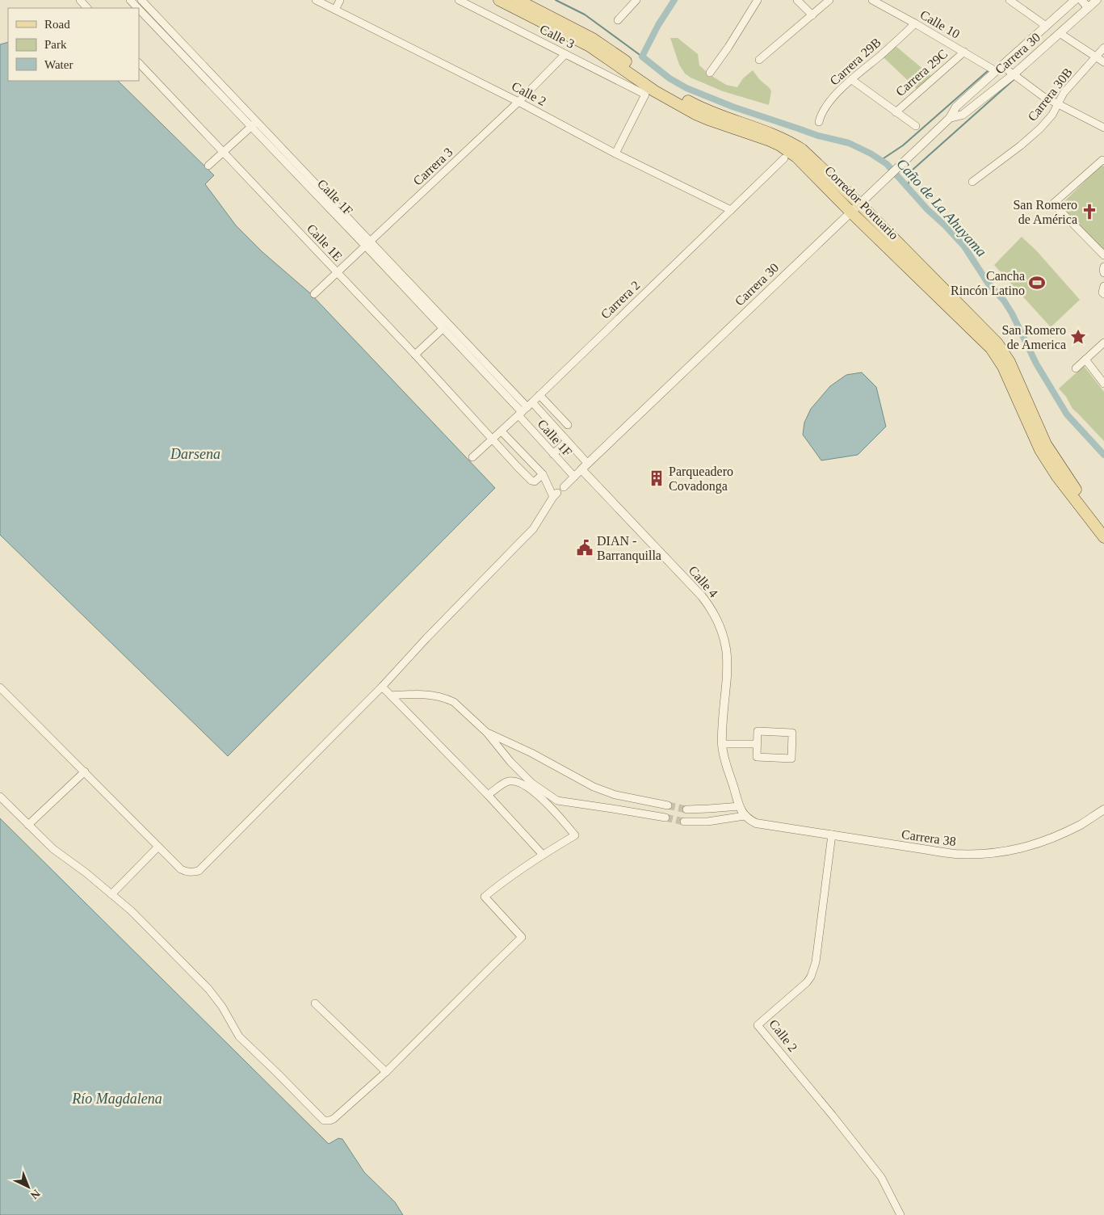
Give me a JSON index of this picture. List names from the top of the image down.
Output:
{
  "streets": {
    "main road": ["Corredor Portuario"],
    "street": [
      "Calle 10",
      "Calle 3",
      "Carrera 30",
      "Carrera 29B",
      "Carrera 29C",
      "Calle 2",
      "Carrera 30B",
      "Carrera 3",
      "Calle 1F",
      "Calle 1E",
      "Carrera 2",
      "Calle 4",
      "Carrera 38"
    ]
  },
  "crossings": [
    ["Calle 10", "Carrera 30"],
    ["Calle 10", "Carrera 29B"],
    ["Calle 10", "Carrera 29C"],
    ["Calle 10", "Carrera 30B"],
    ["Calle 3", "Carrera 3"],
    ["Calle 3", "Corredor Portuario"],
    ["Carrera 30", "Calle 1F"],
    ["Carrera 30", "Corredor Portuario"],
    ["Carrera 30", "Calle 4"],
    ["Calle 2", "Carrera 3"],
    ["Calle 2", "Carrera 2"],
    ["Calle 2", "Carrera 38"],
    ["Carrera 3", "Calle 1F"],
    ["Carrera 3", "Calle 1E"],
    ["Calle 1F", "Carrera 2"],
    ["Calle 1E", "Carrera 2"],
    ["Calle 4", "Carrera 38"]
  ],
  "water": ["Caño de La Ahuyama", "Darsena", "Río Magdalena"],
  "places": {
    "church": ["San Romero de América"],
    "sports": ["Cancha Rincón Latino"],
    "place": ["San Romero de America"],
    "building": ["Parqueadero Covadonga"],
    "public building": ["DIAN - Barranquilla"]
  },
  "legend": ["Road", "Park", "Water"],
  "north": "bottom right"
}
